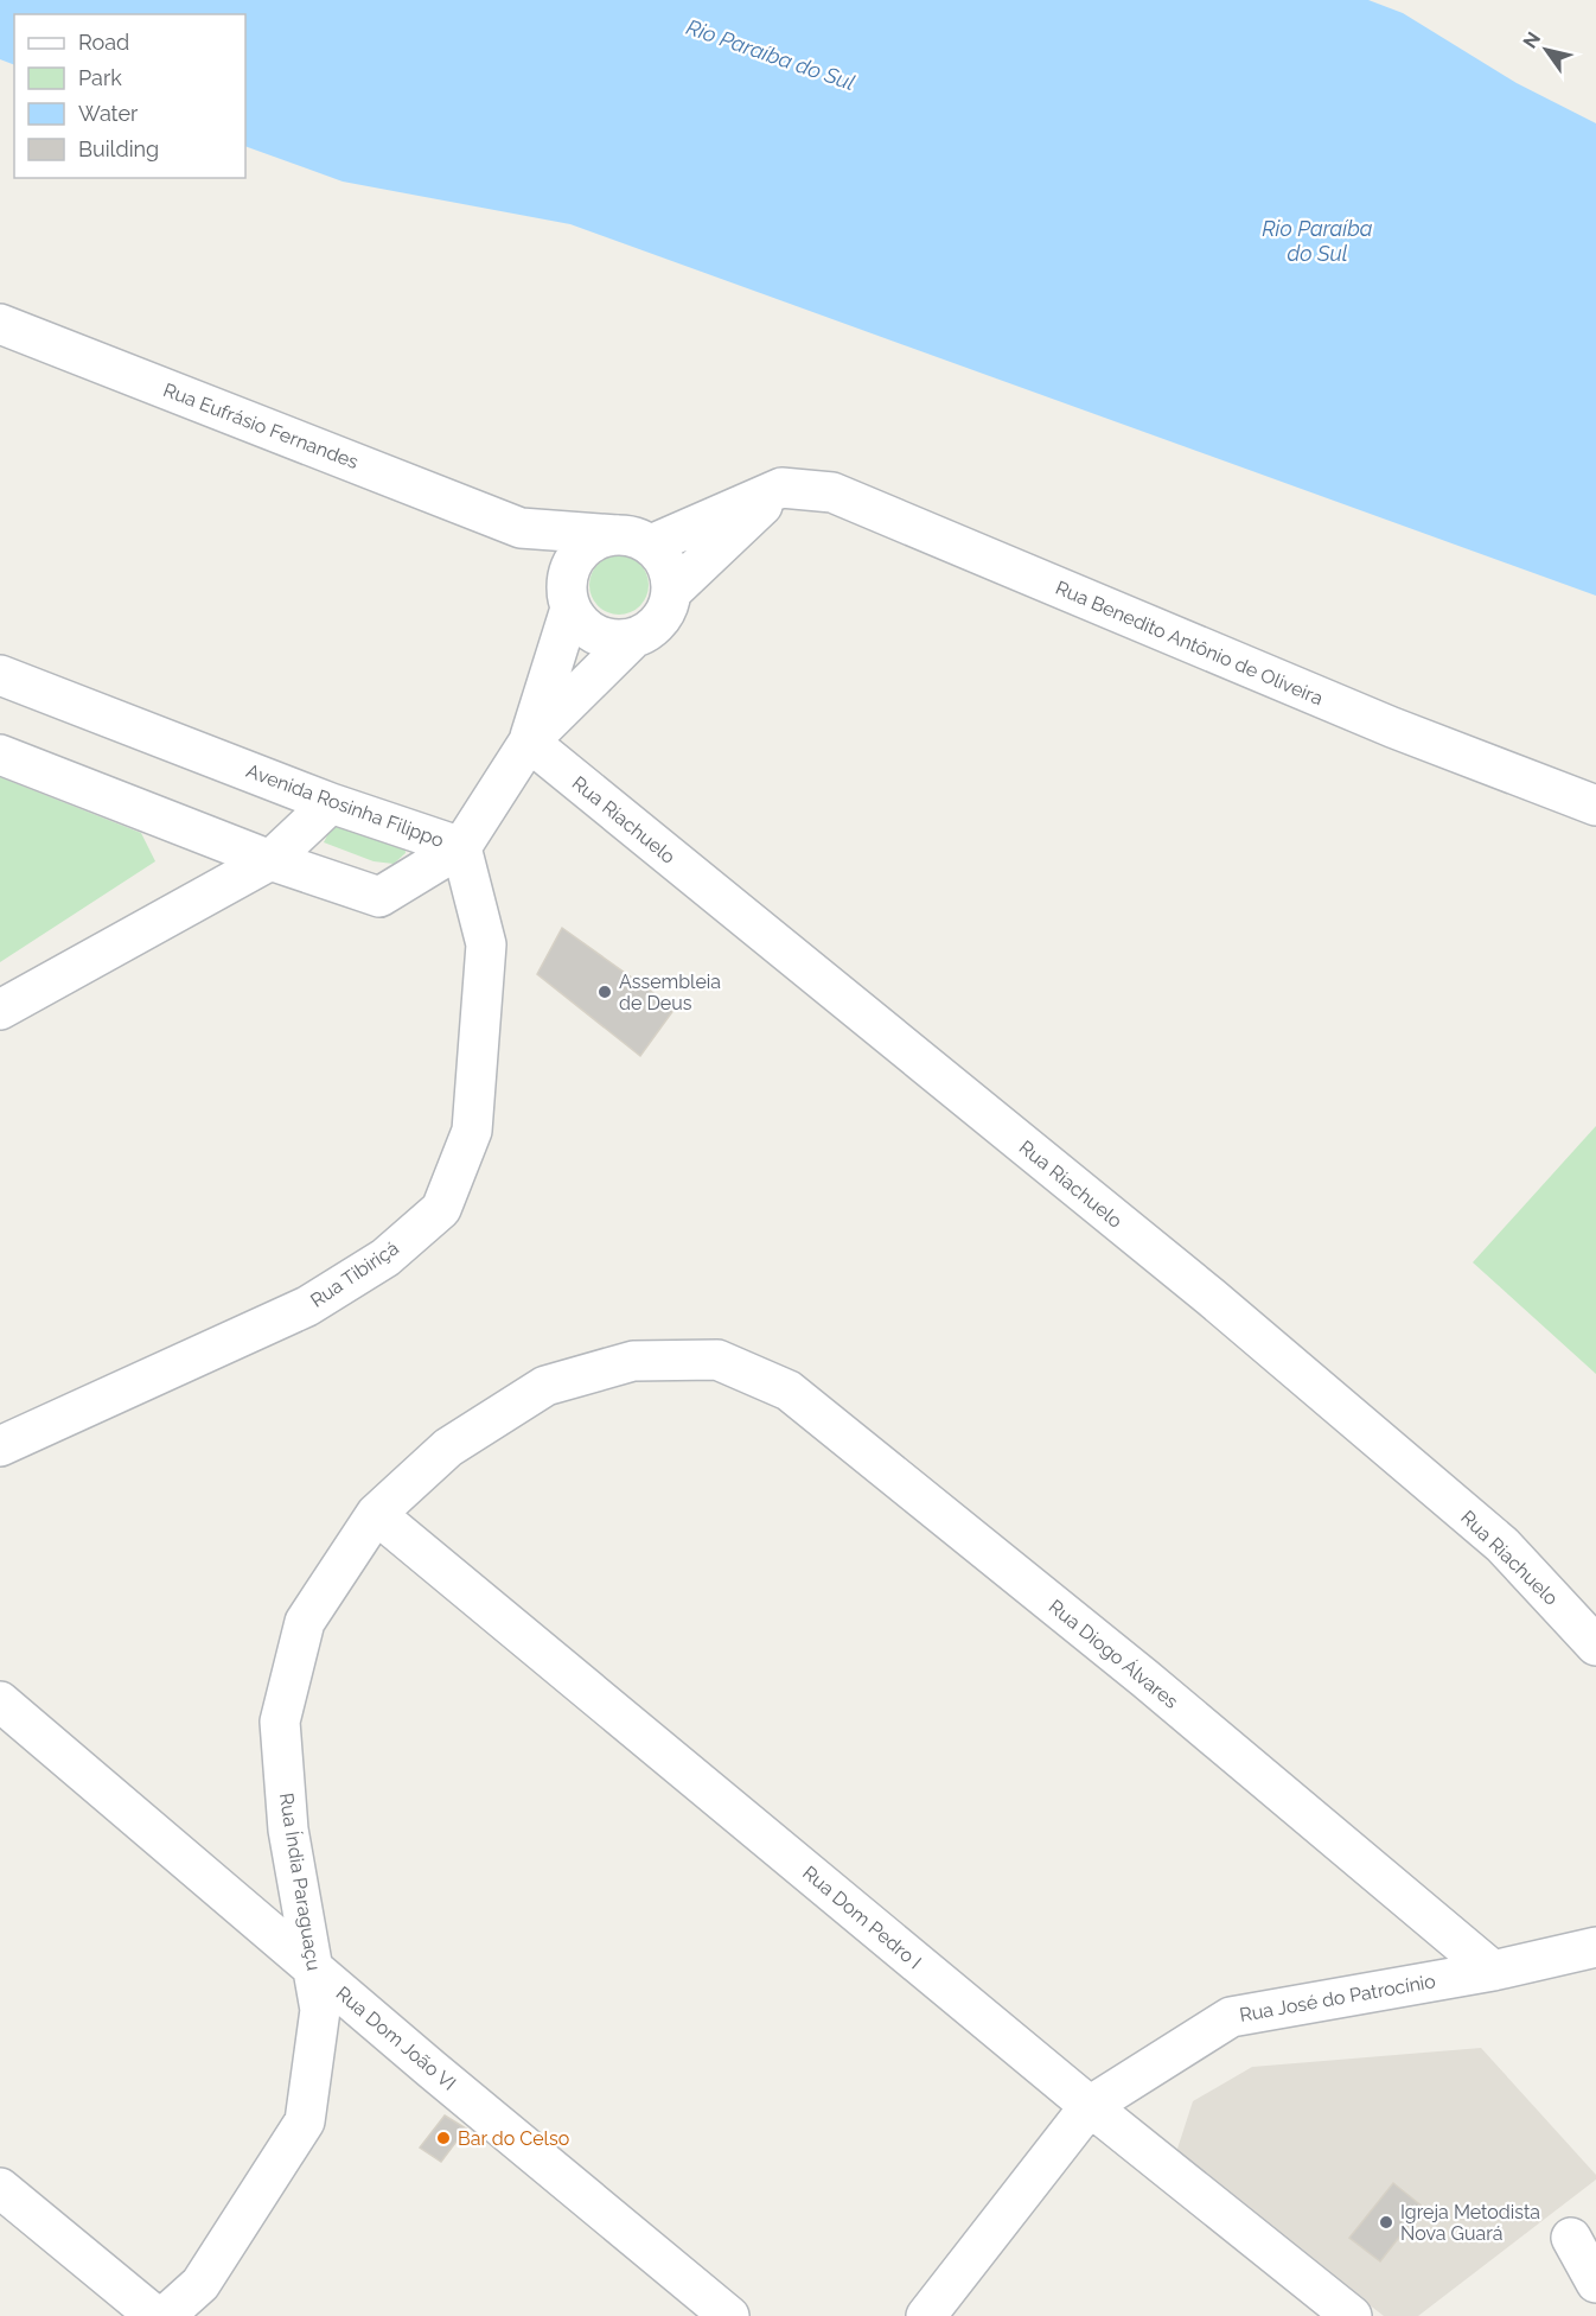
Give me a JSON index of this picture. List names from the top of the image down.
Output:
{
  "streets": {
    "street": [
      "Rua Eufrásio Fernandes",
      "Rua Benedito Antônio de Oliveira",
      "Avenida Rosinha Filippo",
      "Rua Riachuelo",
      "Rua Tibiriçá",
      "Rua Diogo Álvares",
      "Rua Índia Paraguaçu",
      "Rua Dom Pedro I",
      "Rua José do Patrocínio",
      "Rua Dom João VI"
    ]
  },
  "crossings": [
    ["Avenida Rosinha Filippo", "Rua Tibiriçá"],
    ["Rua Diogo Álvares", "Rua Índia Paraguaçu"],
    ["Rua Diogo Álvares", "Rua José do Patrocínio"],
    ["Rua Índia Paraguaçu", "Rua Dom Pedro I"],
    ["Rua Índia Paraguaçu", "Rua Dom João VI"],
    ["Rua Dom Pedro I", "Rua José do Patrocínio"]
  ],
  "water": ["Rio Paraíba do Sul"],
  "places": ["Assembleia de Deus", "Bar do Celso", "Igreja Metodista Nova Guará"],
  "legend": [
    "Road",
    "Park",
    "Water",
    "Building"
  ],
  "north": "top left"
}
